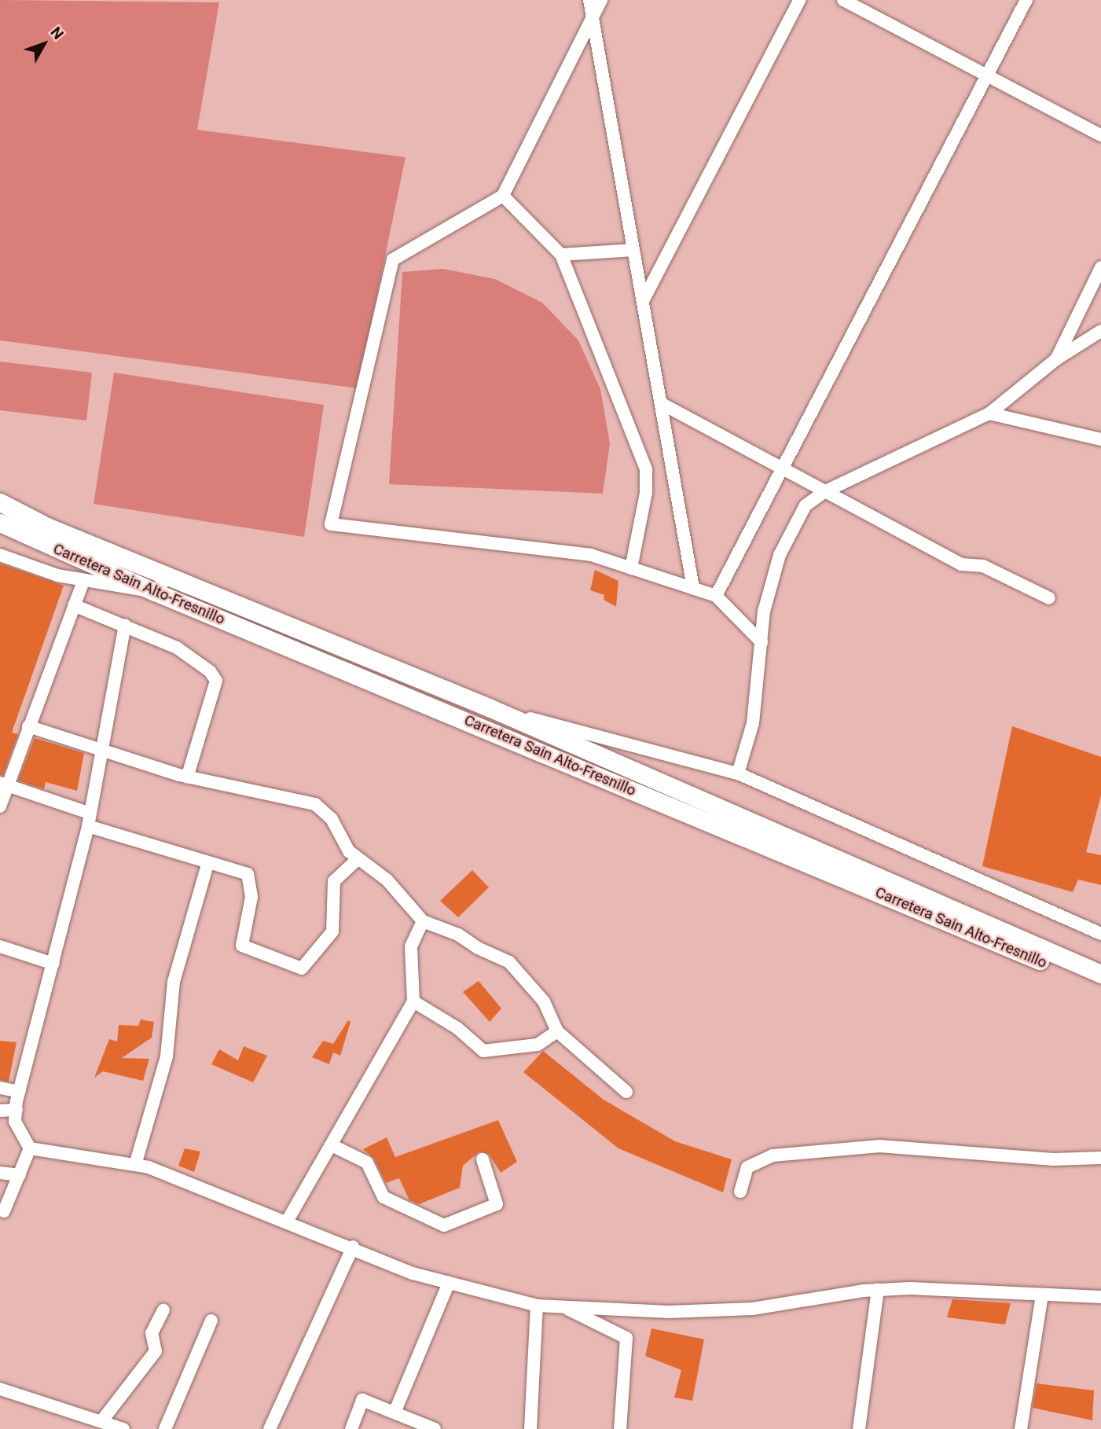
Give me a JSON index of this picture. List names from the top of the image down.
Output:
{
  "streets": {
    "main road": ["Carretera Sain Alto-Fresnillo"]
  },
  "north": "top right"
}
